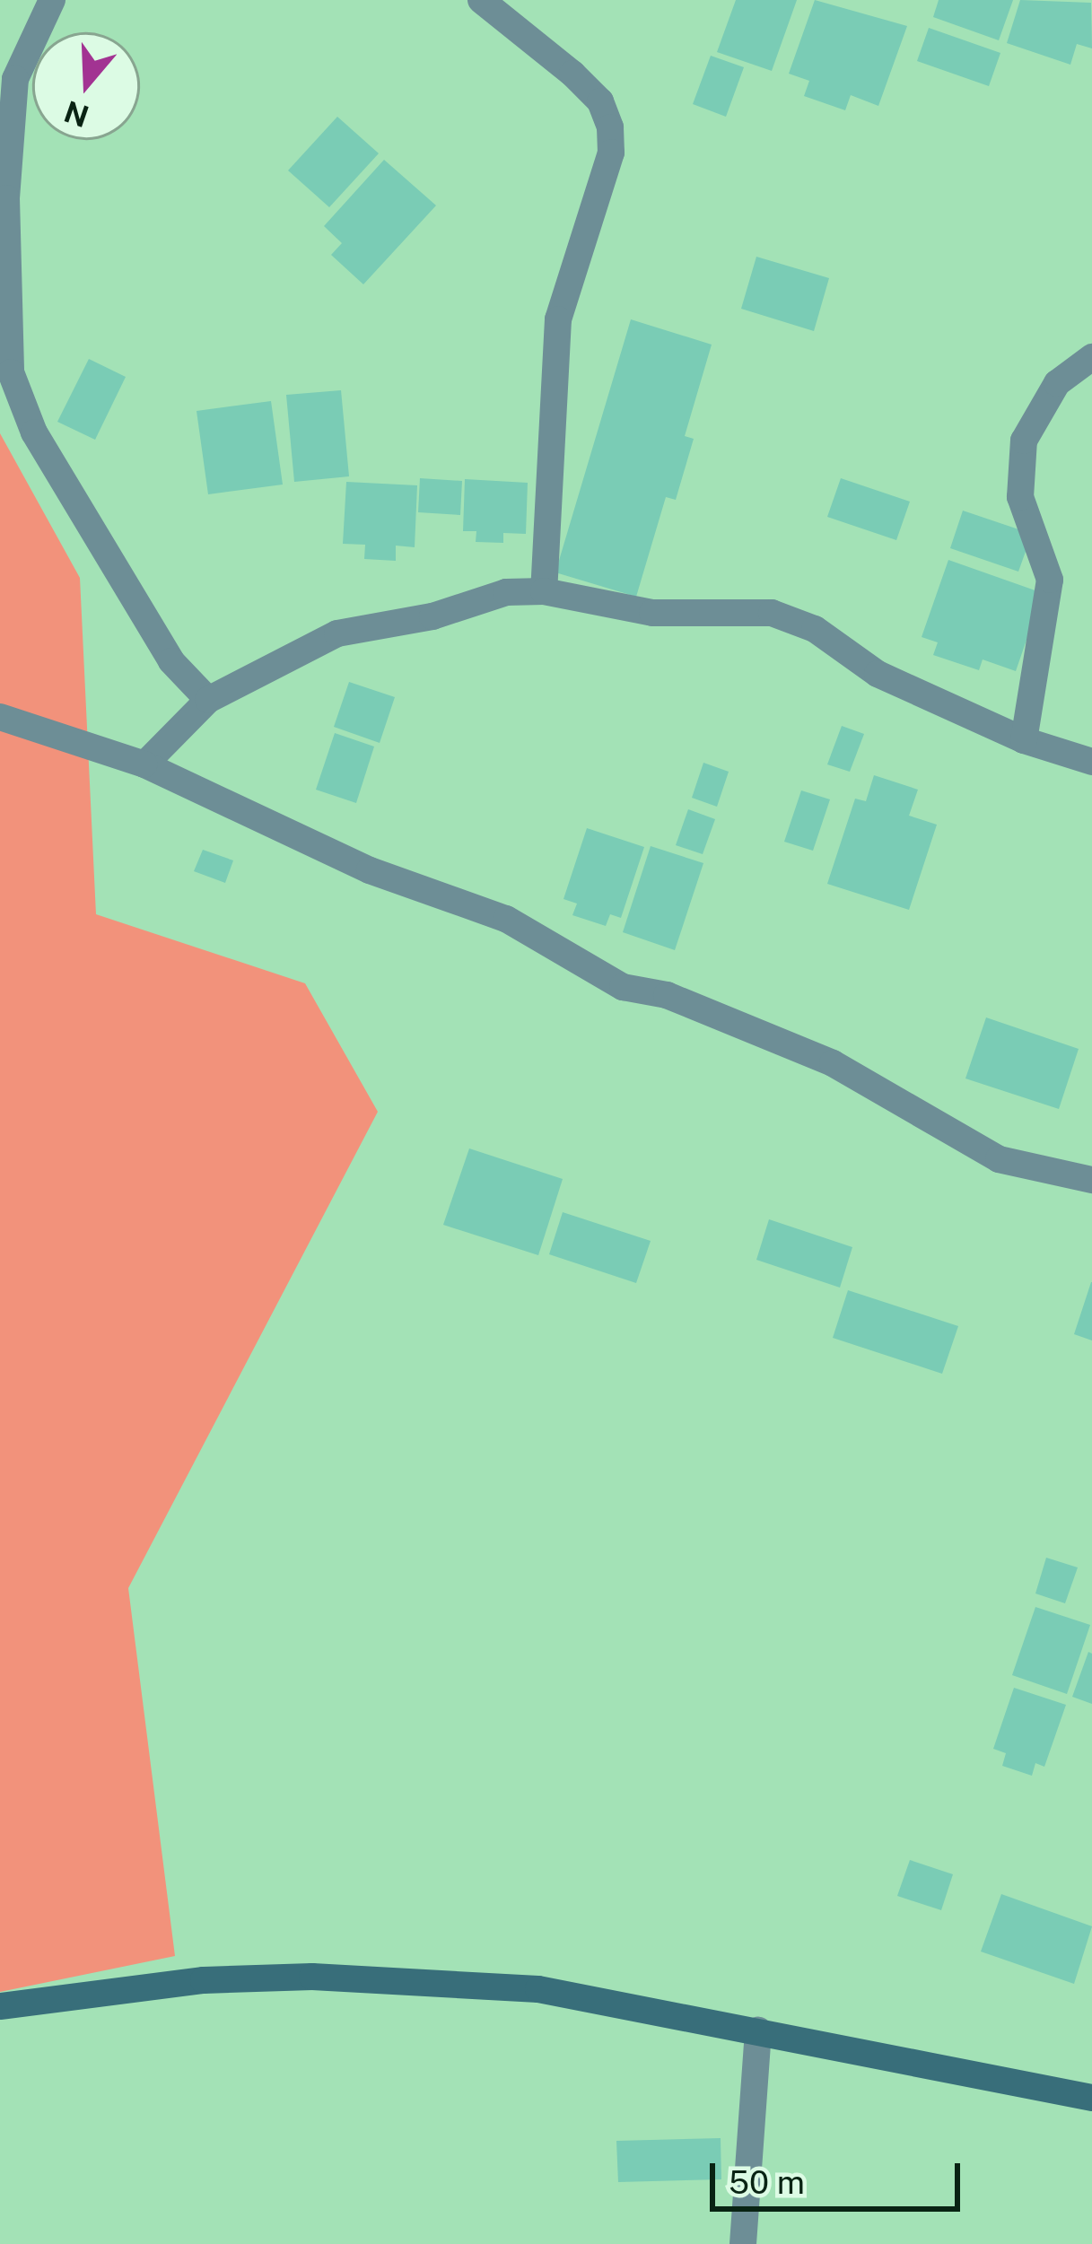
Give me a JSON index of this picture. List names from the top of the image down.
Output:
{
  "scale_bar": "50 m",
  "north": "bottom"
}
